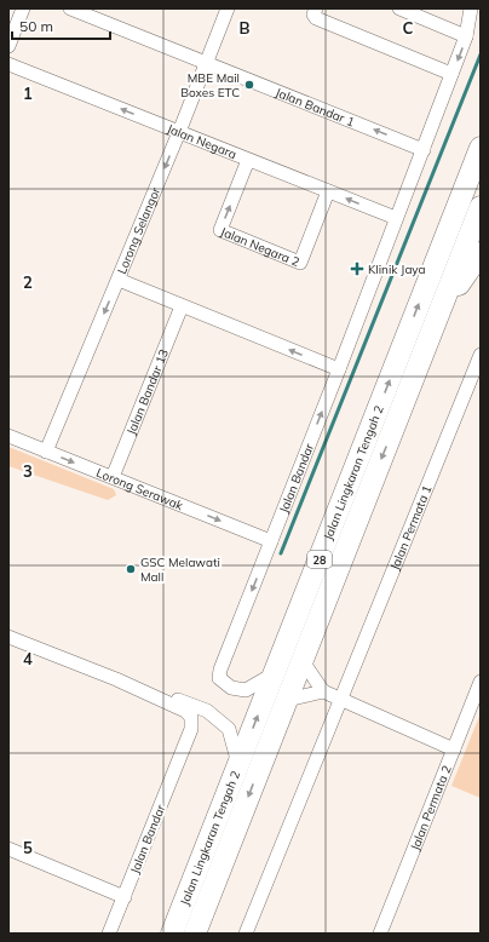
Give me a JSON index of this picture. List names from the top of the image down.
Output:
{
  "streets": {
    "highway": ["Jalan Lingkaran Tengah 2", "28"],
    "street": [
      "Jalan Bandar 1",
      "Jalan Negara",
      "Lorong Selangor",
      "Jalan Negara 2",
      "Jalan Bandar 13",
      "Jalan Bandar",
      "Lorong Serawak",
      "Jalan Permata 1",
      "Jalan Permata 2"
    ]
  },
  "crossings": [
    ["Jalan Bandar 1", "Lorong Selangor"],
    ["Jalan Bandar 1", "Jalan Bandar"],
    ["Jalan Negara", "Lorong Selangor"],
    ["Jalan Negara", "Jalan Negara 2"],
    ["Jalan Negara", "Jalan Bandar"],
    ["Lorong Selangor", "Lorong Serawak"],
    ["Jalan Bandar 13", "Lorong Serawak"],
    ["Jalan Lingkaran Tengah 2", "Jalan Bandar"],
    ["Jalan Bandar", "Lorong Serawak"]
  ],
  "one_way": ["Jalan Negara", "Lorong Selangor", "Lorong Serawak"],
  "places": {
    "other": ["MBE Mail Boxes ETC", "GSC Melawati Mall"],
    "health": ["Klinik Jaya"]
  },
  "scale_bar": "50 m",
  "grid": {
    "columns": ["B", "C"],
    "rows": [
      "1",
      "2",
      "3",
      "4",
      "5"
    ]
  }
}
